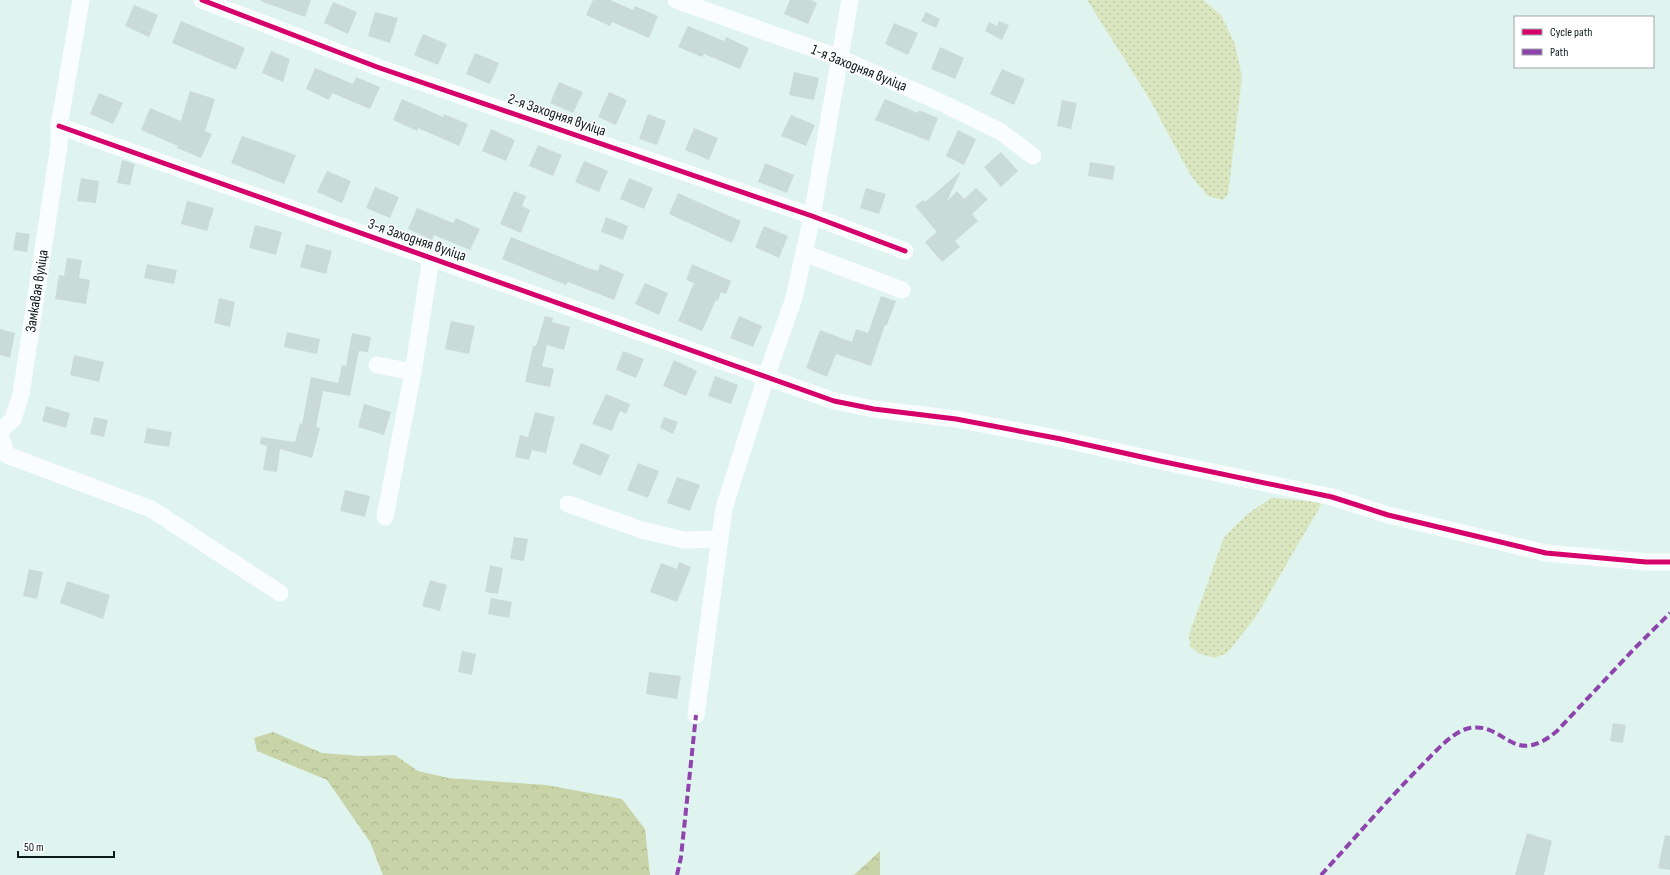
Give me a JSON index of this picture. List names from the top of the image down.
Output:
{
  "streets": {
    "street": [
      "1-я Заходняя вуліца",
      "2-я Заходняя вуліца",
      "3-я Заходняя вуліца",
      "Замкавая вуліца"
    ]
  },
  "crossings": [
    ["3-я Заходняя вуліца", "Замкавая вуліца"]
  ],
  "legend": ["Cycle path", "Path"],
  "scale_bar": "50 m"
}
